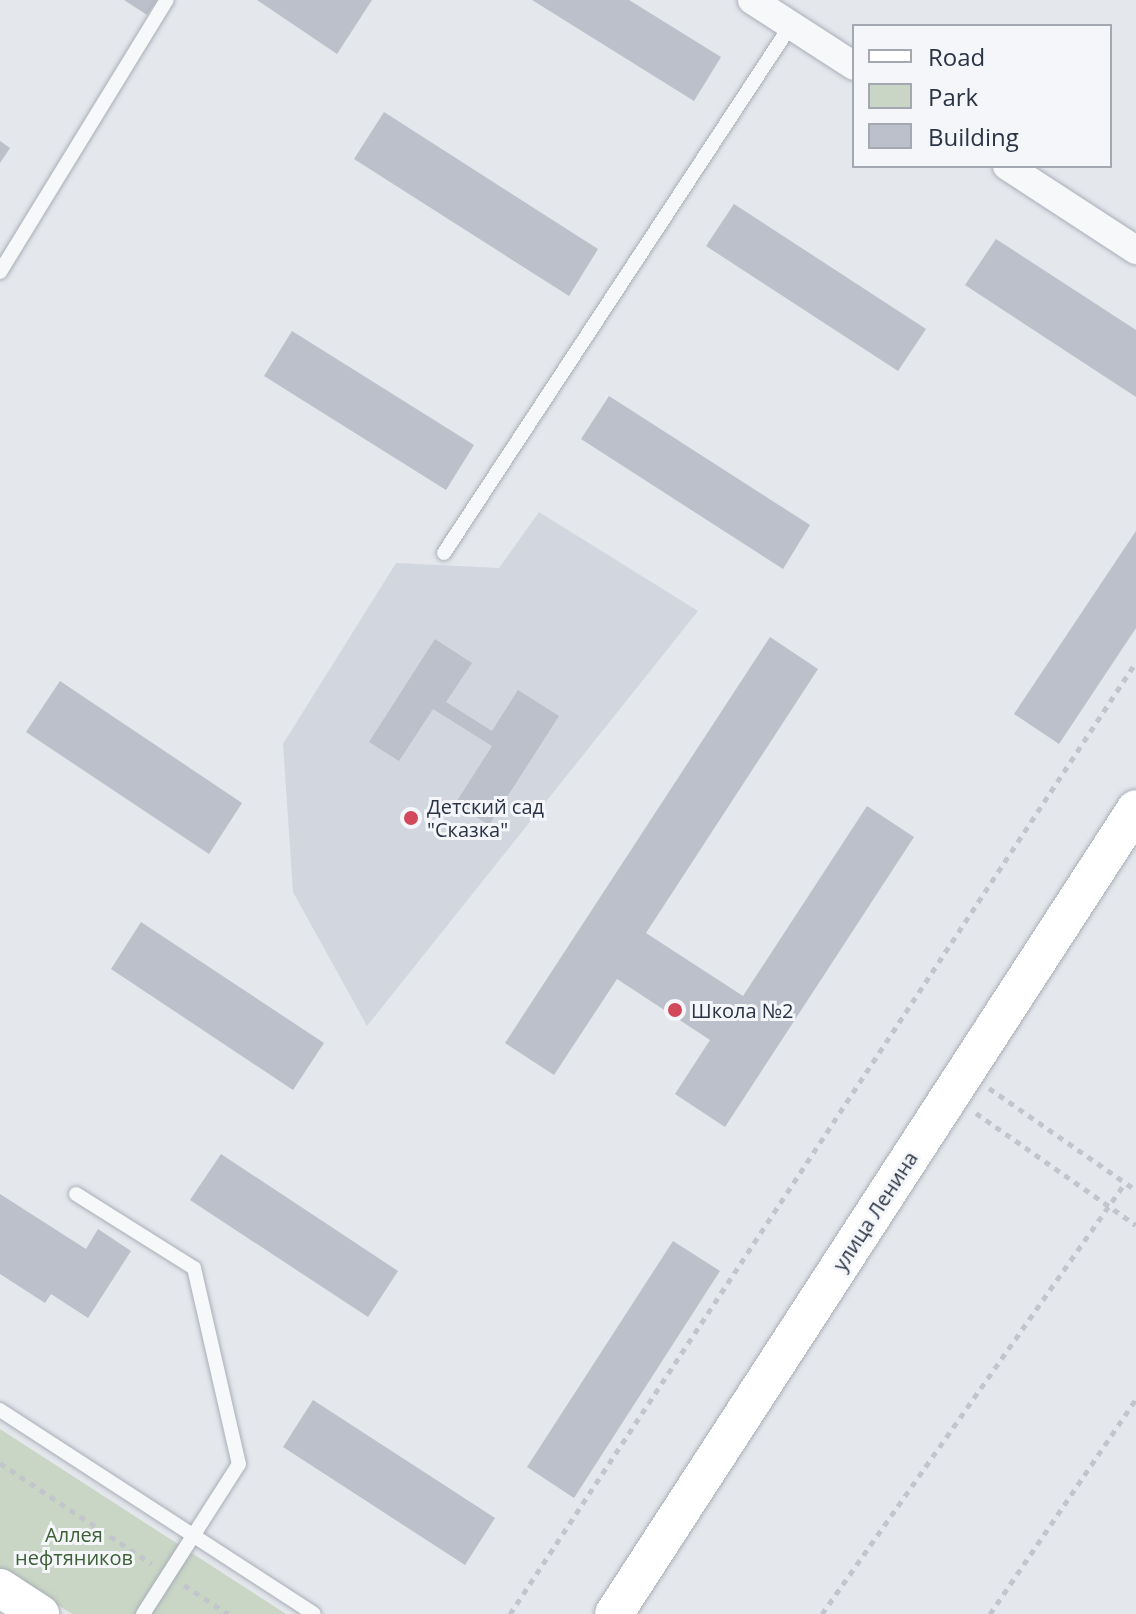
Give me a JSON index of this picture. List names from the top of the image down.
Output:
{
  "streets": {
    "street": ["улица Ленина"]
  },
  "parks": ["Аллея нефтяников"],
  "places": ["Детский сад \"Сказка\"", "Школа №2"],
  "legend": ["Road", "Park", "Building"]
}
